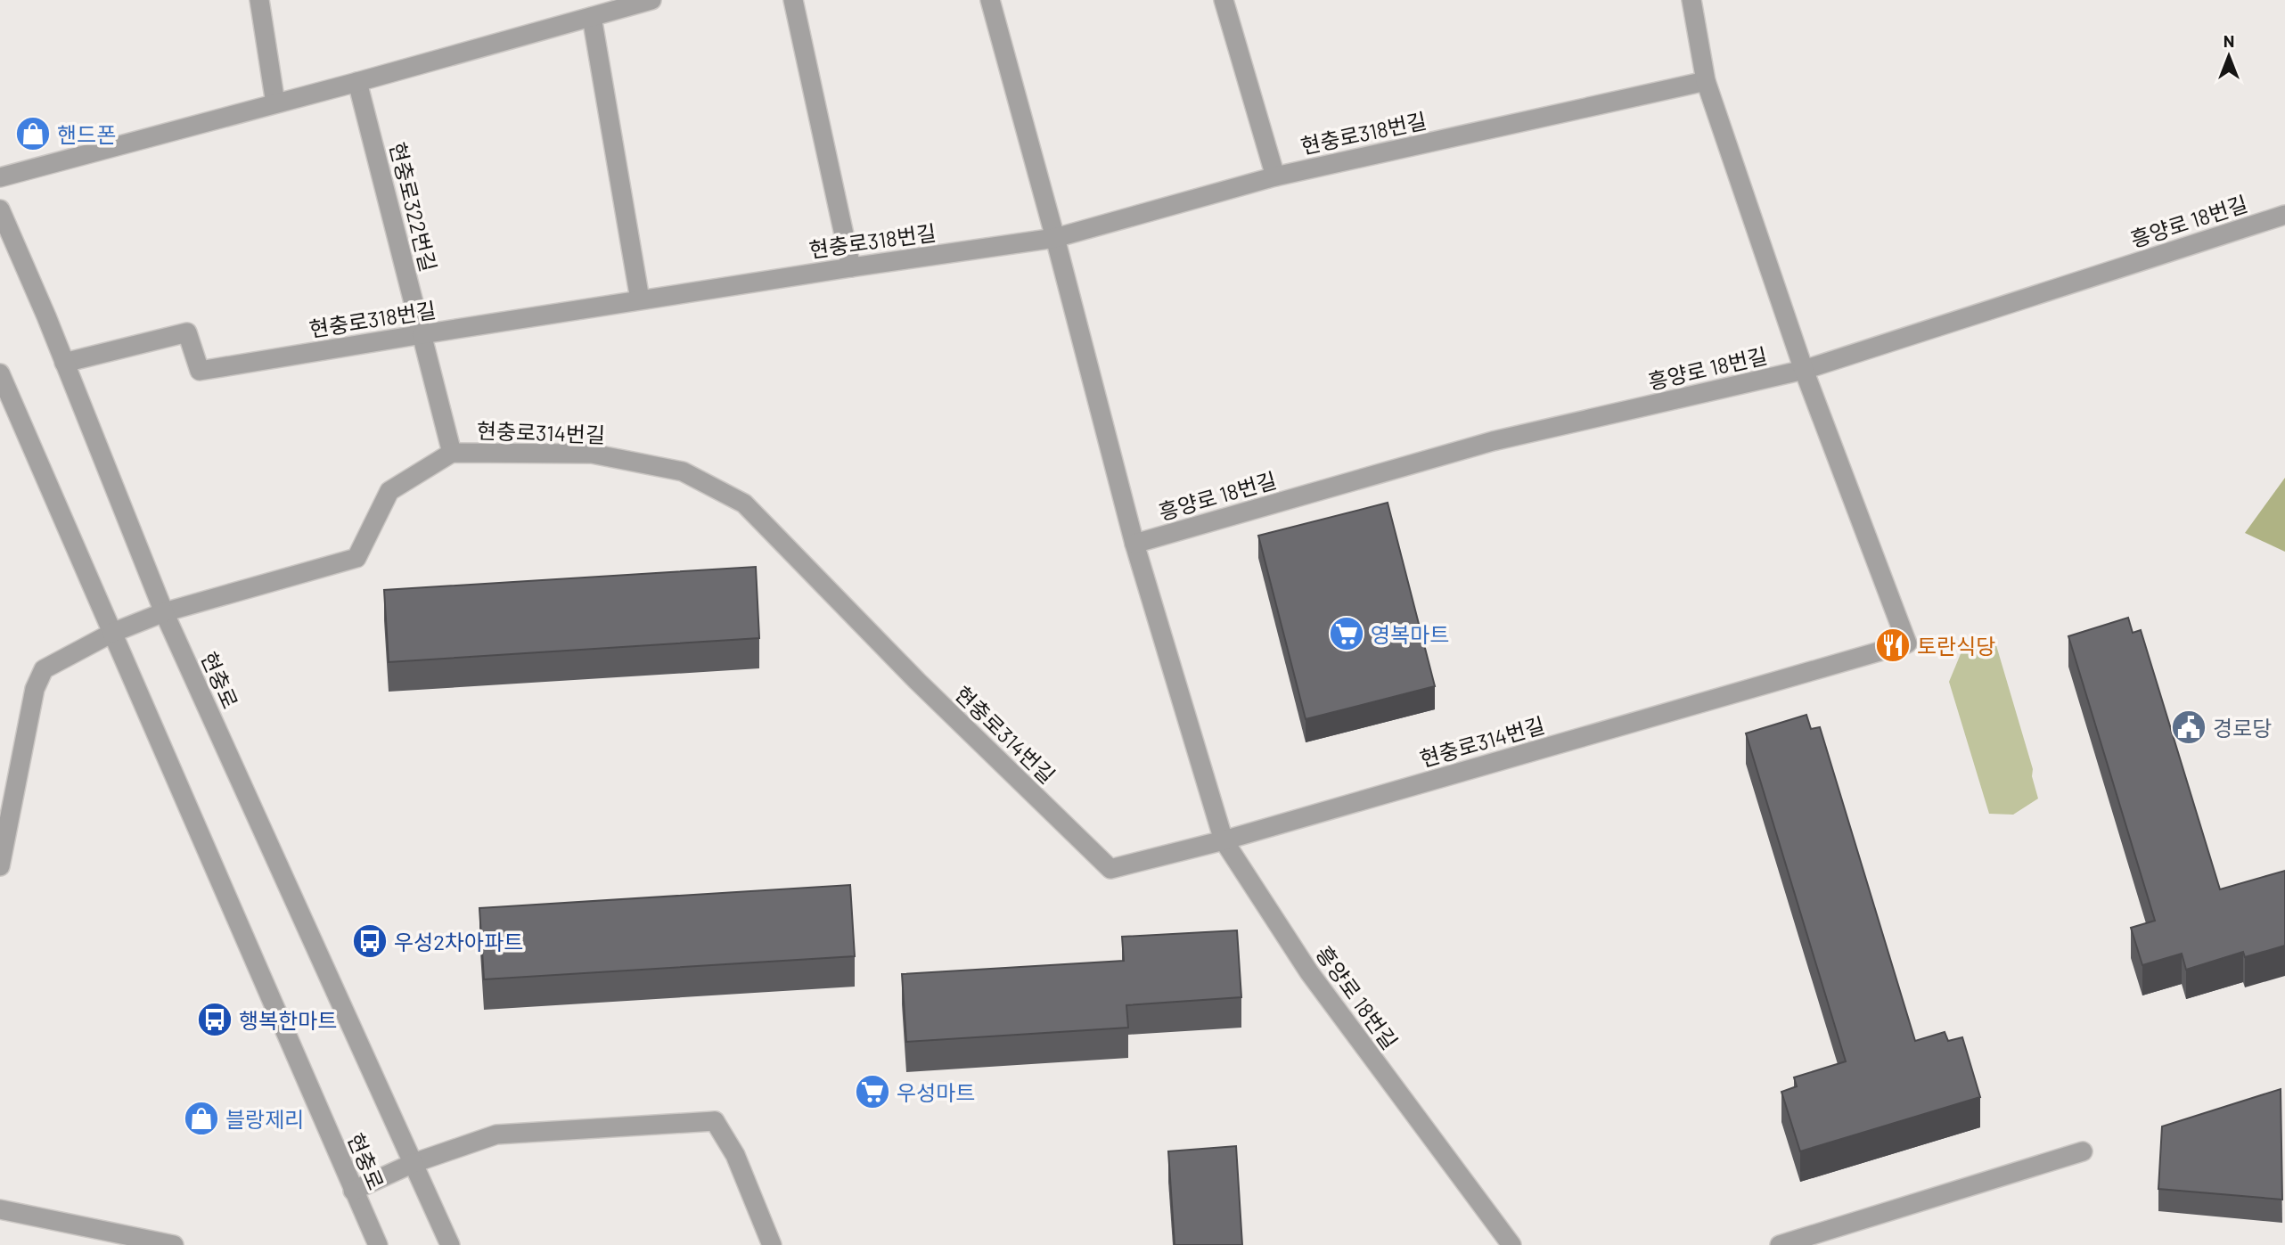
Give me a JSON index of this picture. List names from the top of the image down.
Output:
{
  "streets": {
    "street": [
      "현충로318번길",
      "현충로322번길",
      "흥양로 18번길",
      "현충로314번길",
      "현충로"
    ]
  },
  "crossings": [
    ["현충로318번길", "현충로322번길"],
    ["현충로318번길", "흥양로 18번길"],
    ["현충로318번길", "현충로"],
    ["현충로322번길", "현충로314번길"],
    ["흥양로 18번길", "현충로314번길"],
    ["현충로314번길", "현충로"]
  ],
  "places": {
    "shop": ["핸드폰", "블랑제리"],
    "supermarket": ["영복마트", "우성마트"],
    "restaurant": ["토란식당"],
    "public building": ["경로당"],
    "bus stop": ["우성2차아파트", "행복한마트"]
  },
  "north": "top"
}
